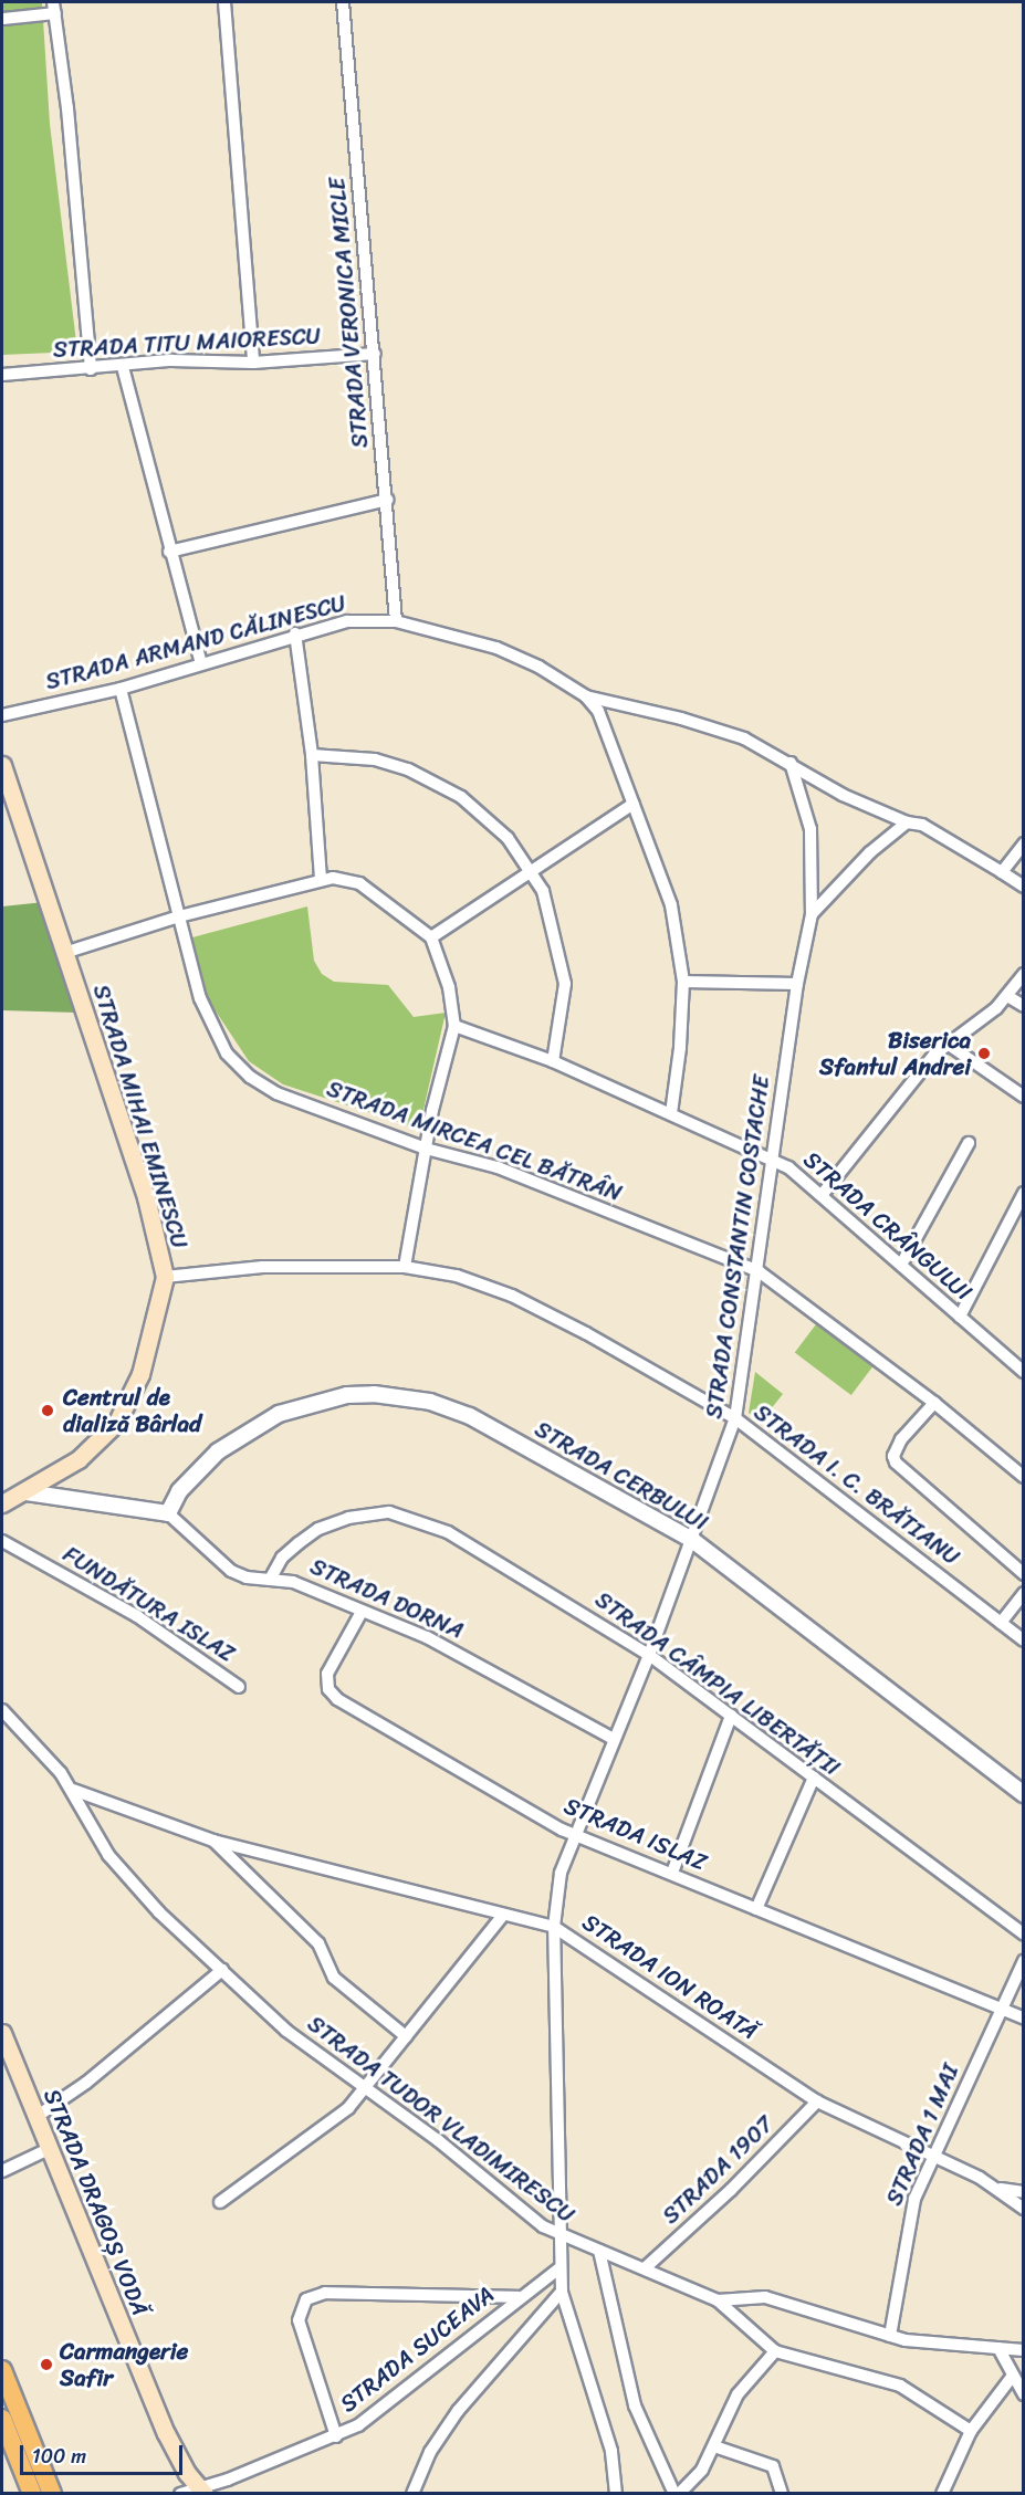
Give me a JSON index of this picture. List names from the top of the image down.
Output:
{
  "streets": {
    "main road": ["STRADA MIHAI EMINESCU", "STRADA DRAGOȘ VODĂ"],
    "street": [
      "STRADA VERONICA MICLE",
      "STRADA TITU MAIORESCU",
      "STRADA ARMAND CĂLINESCU",
      "STRADA MIRCEA CEL BĂTRÂN",
      "STRADA CRÂNGULUI",
      "STRADA CONSTANTIN COSTACHE",
      "STRADA CERBULUI",
      "STRADA I. C. BRĂTIANU",
      "STRADA DORNA",
      "FUNDĂTURA ISLAZ",
      "STRADA CÂMPIA LIBERTĂȚII",
      "STRADA ISLAZ",
      "STRADA ION ROATĂ",
      "STRADA TUDOR VLADIMIRESCU",
      "STRADA 1 MAI",
      "STRADA 1907",
      "STRADA SUCEAVA"
    ]
  },
  "crossings": [
    ["STRADA VERONICA MICLE", "STRADA TITU MAIORESCU"],
    ["STRADA VERONICA MICLE", "STRADA ARMAND CĂLINESCU"],
    ["STRADA ARMAND CĂLINESCU", "STRADA MIRCEA CEL BĂTRÂN"],
    ["STRADA ARMAND CĂLINESCU", "STRADA CRÂNGULUI"],
    ["STRADA MIHAI EMINESCU", "STRADA I. C. BRĂTIANU"],
    ["STRADA MIRCEA CEL BĂTRÂN", "STRADA CONSTANTIN COSTACHE"],
    ["STRADA CRÂNGULUI", "STRADA CONSTANTIN COSTACHE"],
    ["STRADA CONSTANTIN COSTACHE", "STRADA CERBULUI"],
    ["STRADA CONSTANTIN COSTACHE", "STRADA I. C. BRĂTIANU"],
    ["STRADA CONSTANTIN COSTACHE", "STRADA DORNA"],
    ["STRADA CONSTANTIN COSTACHE", "STRADA CÂMPIA LIBERTĂȚII"],
    ["STRADA CONSTANTIN COSTACHE", "STRADA ISLAZ"],
    ["STRADA CONSTANTIN COSTACHE", "STRADA ION ROATĂ"],
    ["STRADA CONSTANTIN COSTACHE", "STRADA TUDOR VLADIMIRESCU"],
    ["STRADA CONSTANTIN COSTACHE", "STRADA SUCEAVA"],
    ["STRADA CERBULUI", "STRADA DORNA"],
    ["STRADA DORNA", "STRADA CÂMPIA LIBERTĂȚII"],
    ["STRADA DORNA", "STRADA ISLAZ"],
    ["STRADA ISLAZ", "STRADA 1 MAI"],
    ["STRADA ION ROATĂ", "STRADA TUDOR VLADIMIRESCU"],
    ["STRADA ION ROATĂ", "STRADA 1 MAI"],
    ["STRADA ION ROATĂ", "STRADA 1907"],
    ["STRADA TUDOR VLADIMIRESCU", "STRADA 1 MAI"],
    ["STRADA TUDOR VLADIMIRESCU", "STRADA 1907"],
    ["STRADA DRAGOȘ VODĂ", "STRADA SUCEAVA"]
  ],
  "places": ["Biserica Sfantul Andrei", "Centrul de dializă Bârlad", "Carmangerie Safir"],
  "scale_bar": "100 m"
}
